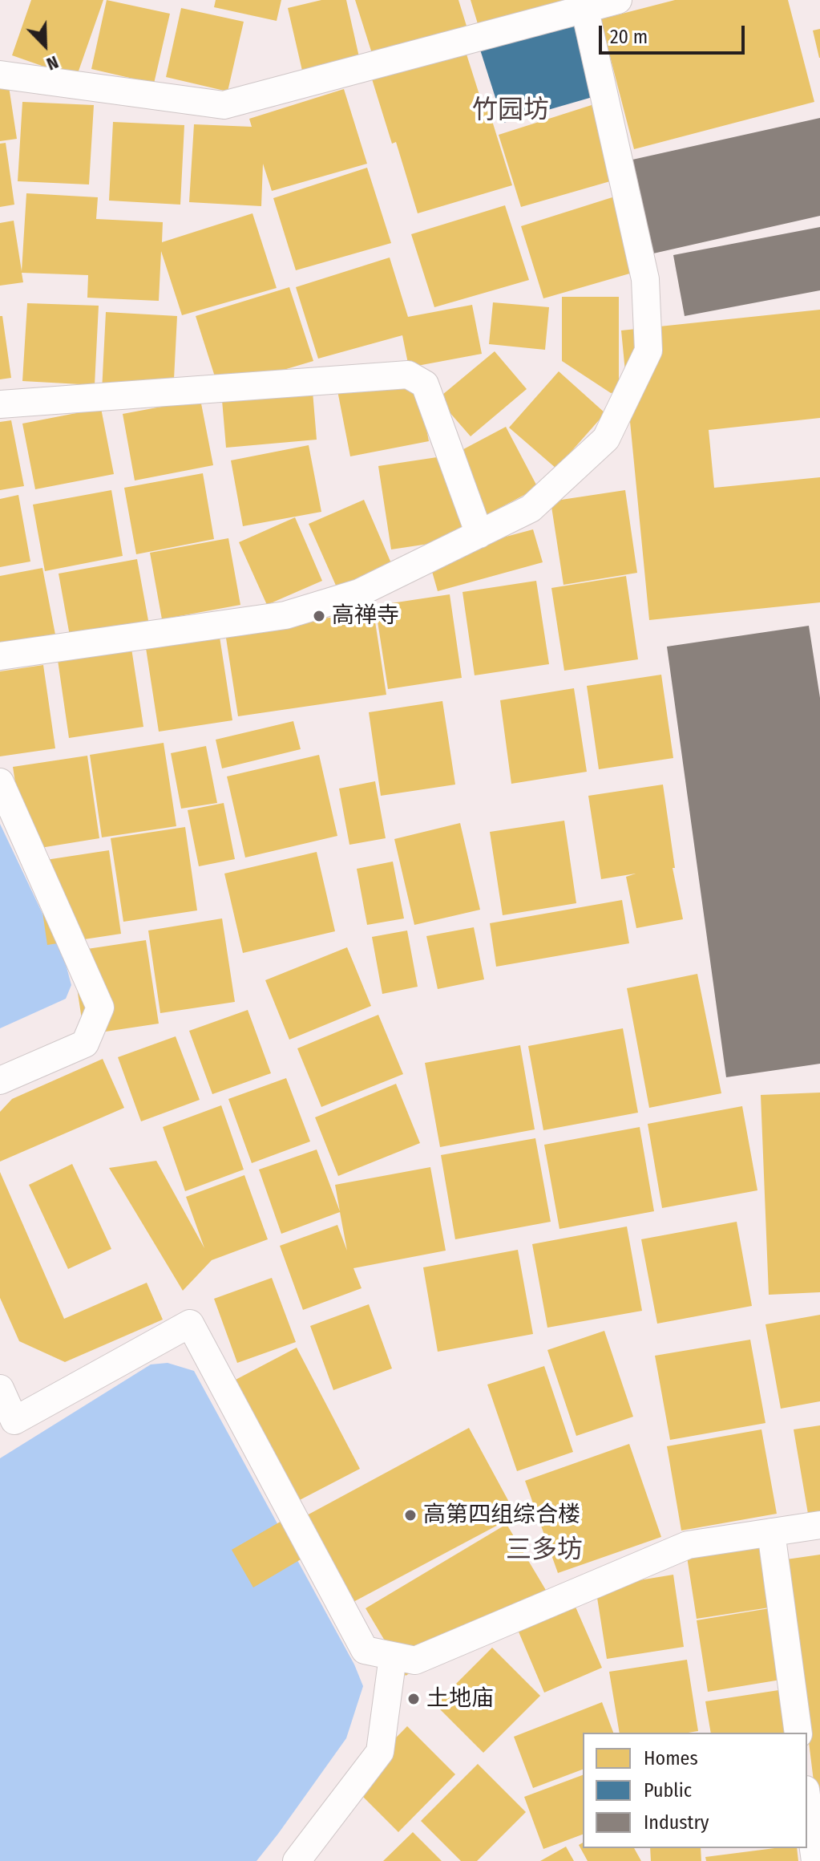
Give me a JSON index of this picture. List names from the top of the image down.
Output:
{
  "districts": ["竹园坊", "三多坊"],
  "places": ["高禅寺", "高第四组综合楼", "土地庙"],
  "legend": ["Homes", "Public", "Industry"],
  "scale_bar": "20 m",
  "north": "bottom right"
}
